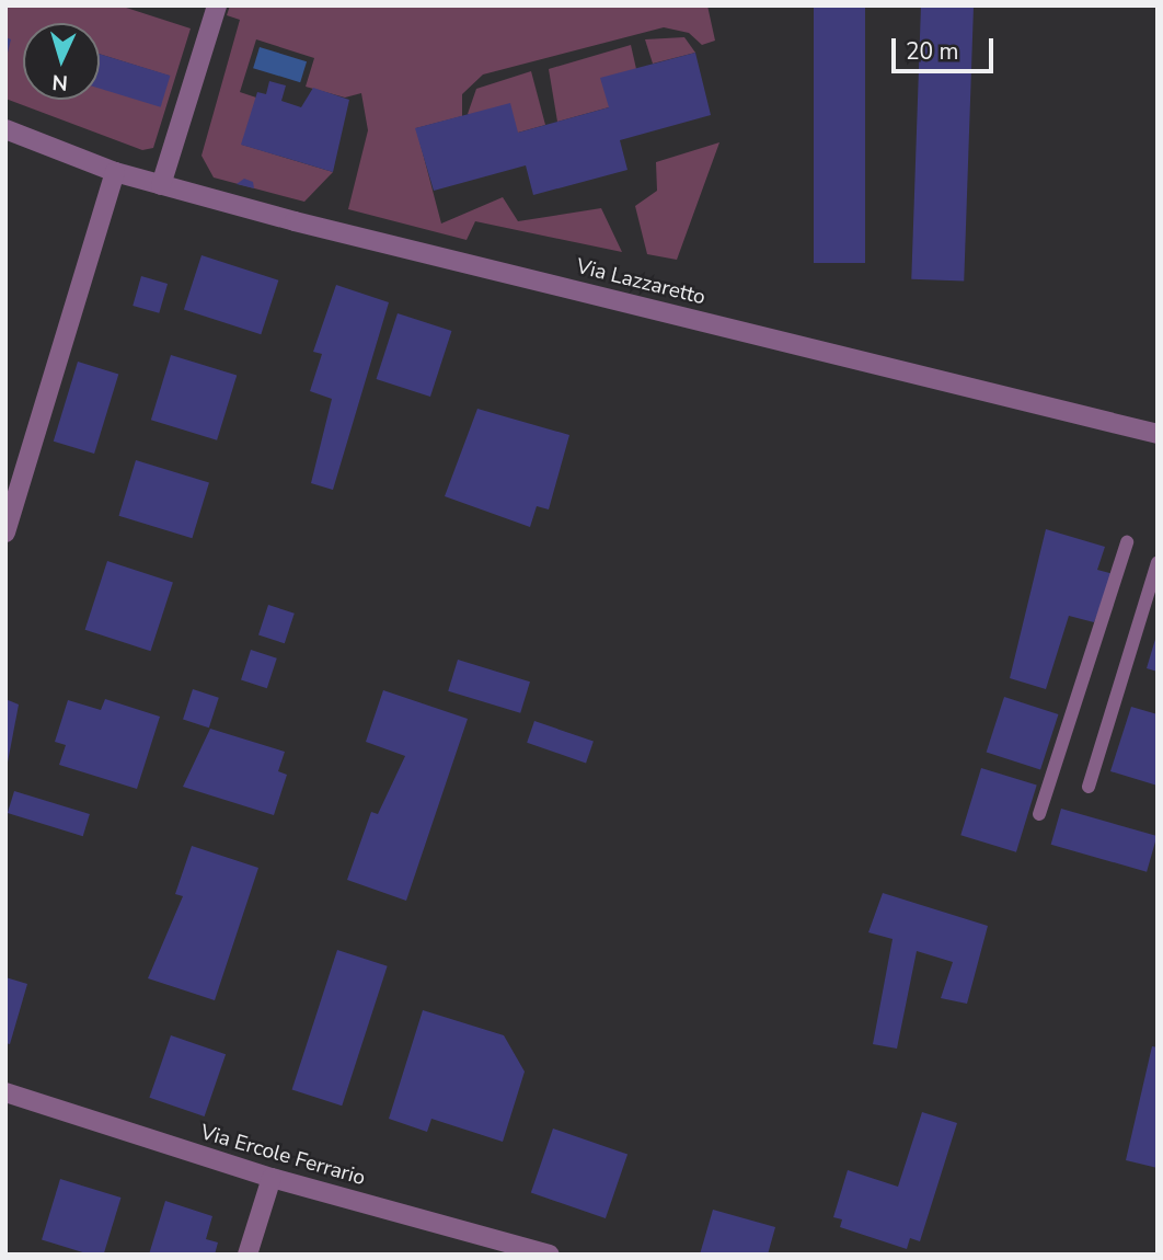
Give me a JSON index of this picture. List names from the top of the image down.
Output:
{
  "streets": {
    "street": ["Via Lazzaretto", "Via Ercole Ferrario"]
  },
  "scale_bar": "20 m",
  "north": "bottom"
}
